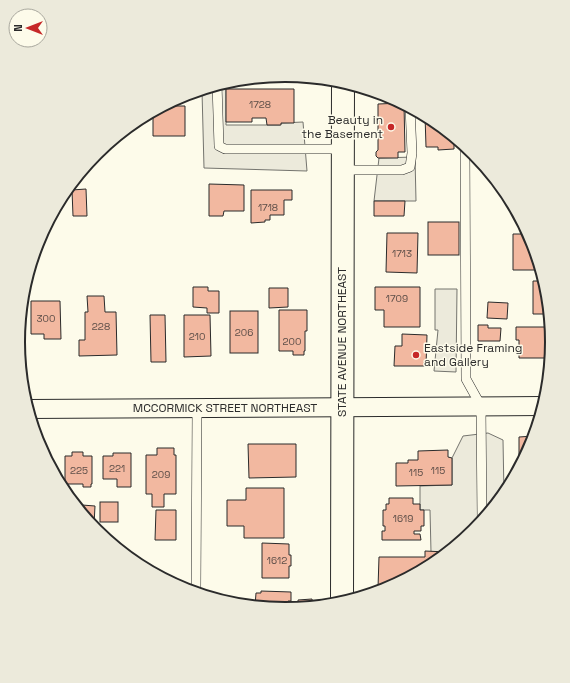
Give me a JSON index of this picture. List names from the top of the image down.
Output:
{
  "streets": {
    "main road": ["STATE AVENUE NORTHEAST"],
    "street": ["MCCORMICK STREET NORTHEAST"]
  },
  "crossings": [
    ["STATE AVENUE NORTHEAST", "MCCORMICK STREET NORTHEAST"]
  ],
  "places": ["Beauty in the Basement", "Eastside Framing and Gallery"],
  "house_numbers": [
    "1728",
    "1718",
    "1713",
    "1709",
    "300",
    "228",
    "206",
    "210",
    "200",
    "221",
    "225",
    "115",
    "115",
    "209",
    "1619",
    "1612"
  ],
  "north": "left"
}
